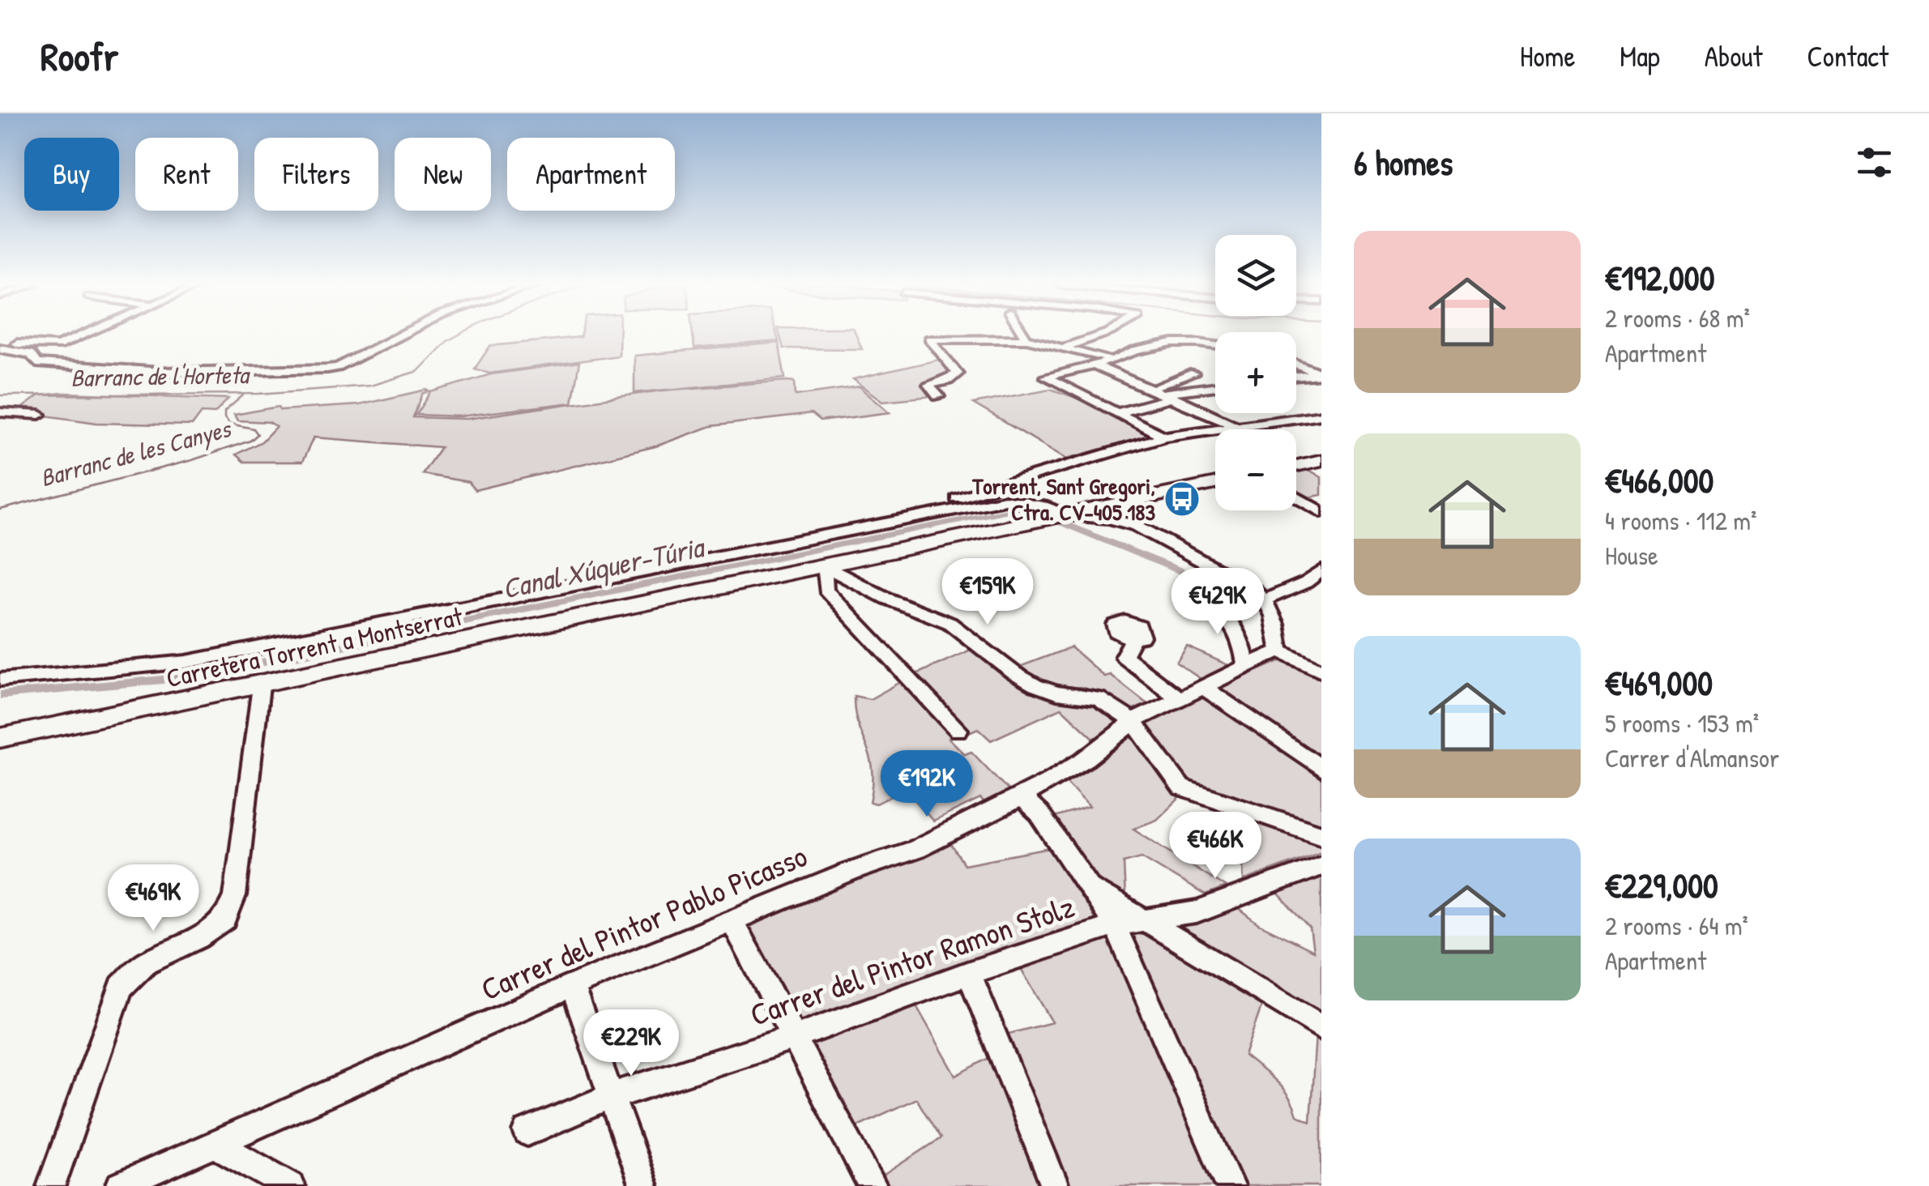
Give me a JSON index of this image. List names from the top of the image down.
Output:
{
  "streets": {
    "main road": ["Carretera Torrent a Montserrat"],
    "street": ["Carrer del Pintor Pablo Picasso", "Carrer del Pintor Ramon Stolz"]
  },
  "water": ["Barranc de l'Horteta", "Barranc de les Canyes", "Canal Xúquer-Túria"],
  "places": {
    "bus stop": ["Torrent, Sant Gregori, Ctra. CV-405 183"]
  },
  "page": {
    "header": "Roofr",
    "nav": [
      "Home",
      "Map",
      "About",
      "Contact"
    ],
    "heading": "6 homes",
    "chip": [
      "Buy",
      "Rent",
      "Filters",
      "New",
      "Apartment"
    ],
    "list": [
      {
        "name": "€192,000",
        "note": "2 rooms · 68 m² · Apartment"
      },
      {
        "name": "€466,000",
        "note": "4 rooms · 112 m² · House"
      },
      {
        "name": "€469,000",
        "note": "5 rooms · 153 m² · Carrer d'Almansor"
      },
      {
        "name": "€229,000",
        "note": "2 rooms · 64 m² · Apartment"
      }
    ],
    "map_buttons": ["+", "−"],
    "price": [
      "€159K",
      "€429K",
      "€192K",
      "€466K",
      "€469K",
      "€229K"
    ]
  }
}
